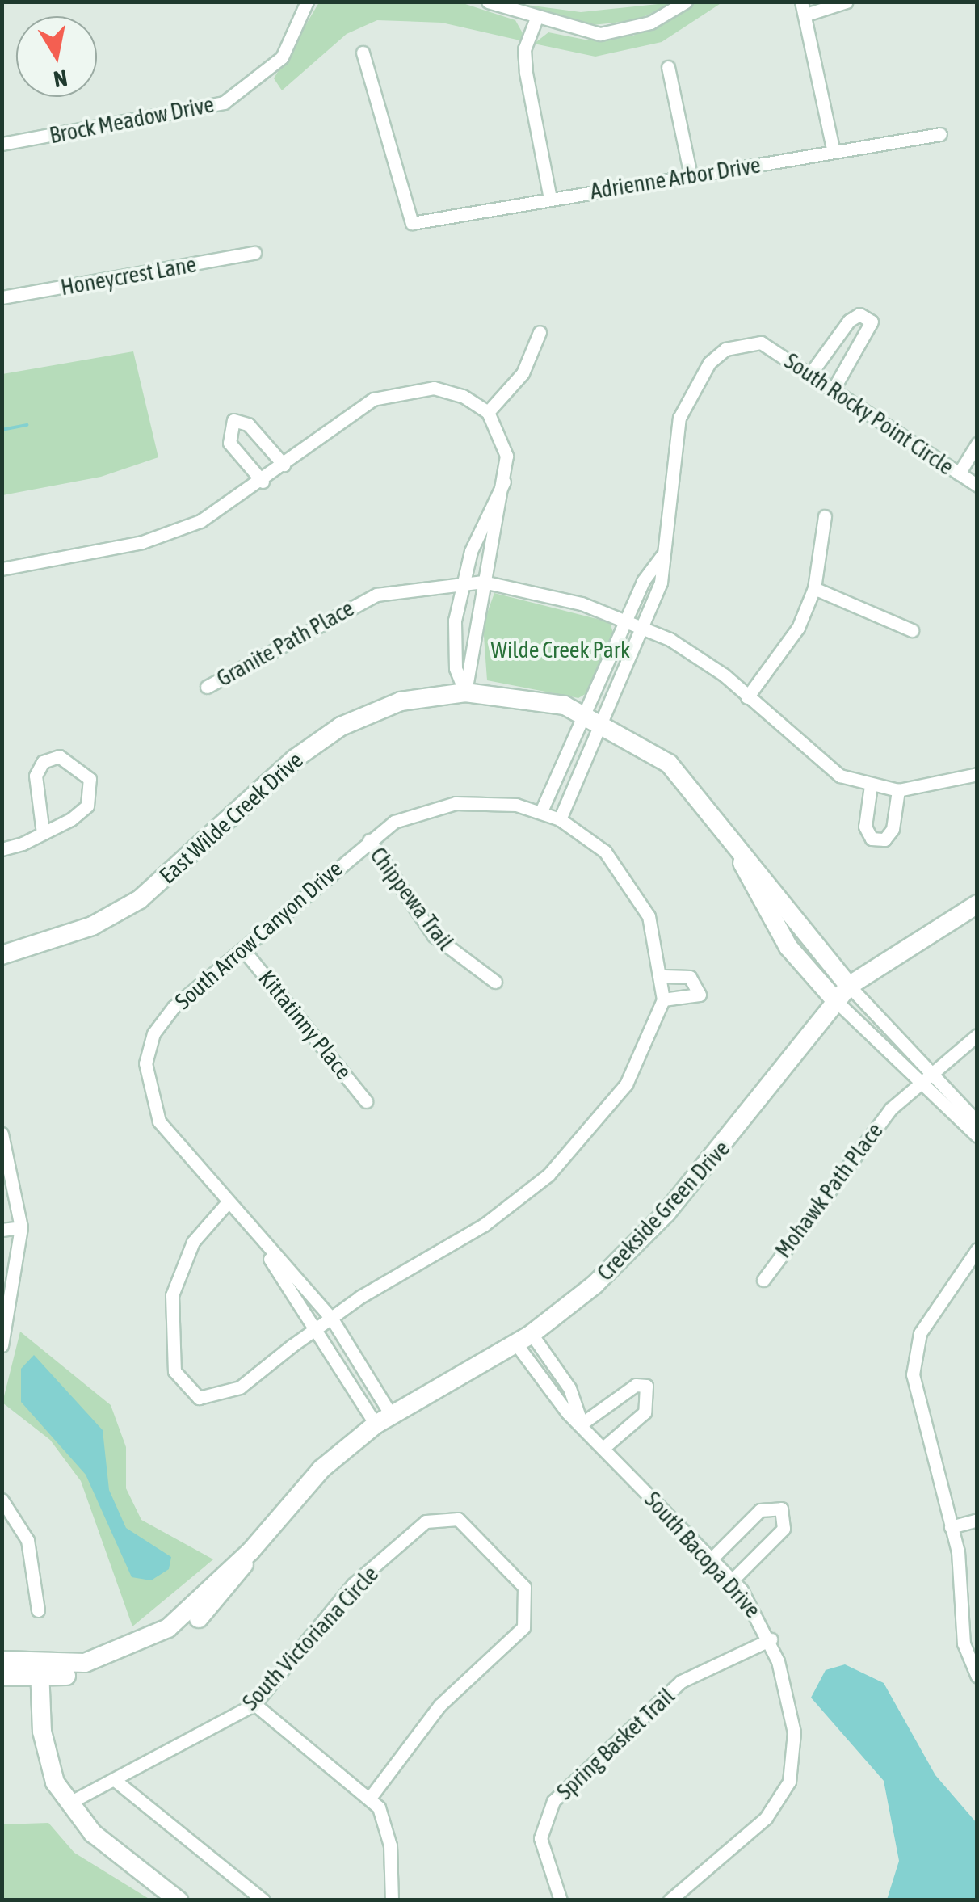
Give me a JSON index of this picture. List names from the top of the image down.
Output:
{
  "streets": {
    "street": [
      "Brock Meadow Drive",
      "Adrienne Arbor Drive",
      "Honeycrest Lane",
      "South Rocky Point Circle",
      "Granite Path Place",
      "East Wilde Creek Drive",
      "Chippewa Trail",
      "South Arrow Canyon Drive",
      "Kittatinny Place",
      "Mohawk Path Place",
      "Creekside Green Drive",
      "South Bacopa Drive",
      "South Victoriana Circle",
      "Spring Basket Trail"
    ]
  },
  "crossings": [
    ["Chippewa Trail", "South Arrow Canyon Drive"],
    ["South Arrow Canyon Drive", "Kittatinny Place"],
    ["South Arrow Canyon Drive", "Creekside Green Drive"],
    ["Creekside Green Drive", "South Bacopa Drive"],
    ["South Bacopa Drive", "Spring Basket Trail"]
  ],
  "parks": ["Wilde Creek Park"],
  "north": "bottom"
}
